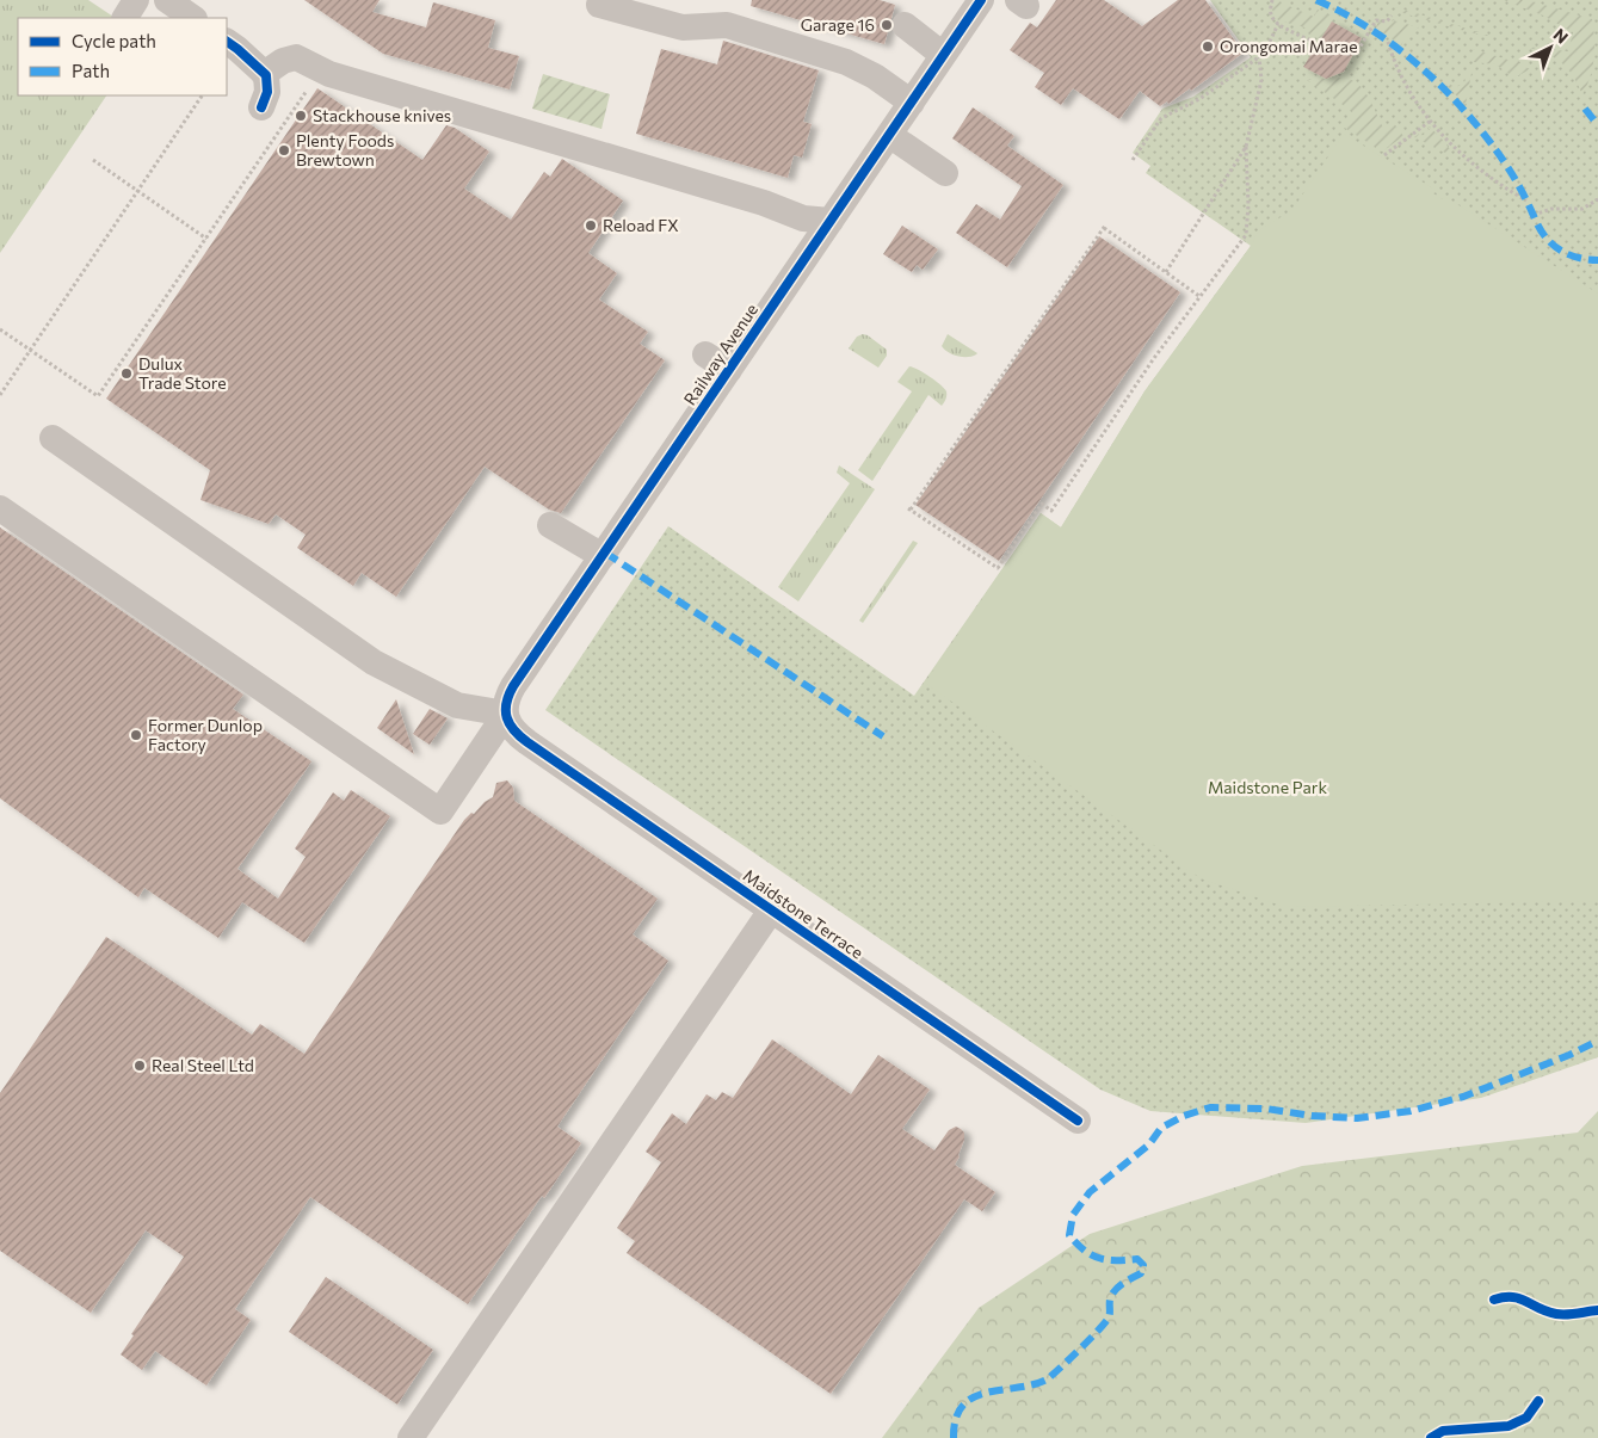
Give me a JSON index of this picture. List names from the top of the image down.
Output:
{
  "streets": {
    "street": ["Railway Avenue", "Maidstone Terrace"]
  },
  "crossings": [
    ["Railway Avenue", "Maidstone Terrace"]
  ],
  "parks": ["Maidstone Park"],
  "places": [
    "Garage 16",
    "Orongomai Marae",
    "Stackhouse knives",
    "Plenty Foods Brewtown",
    "Reload FX",
    "Dulux Trade Store",
    "Former Dunlop Factory",
    "Real Steel Ltd"
  ],
  "legend": ["Cycle path", "Path"],
  "north": "top right"
}
